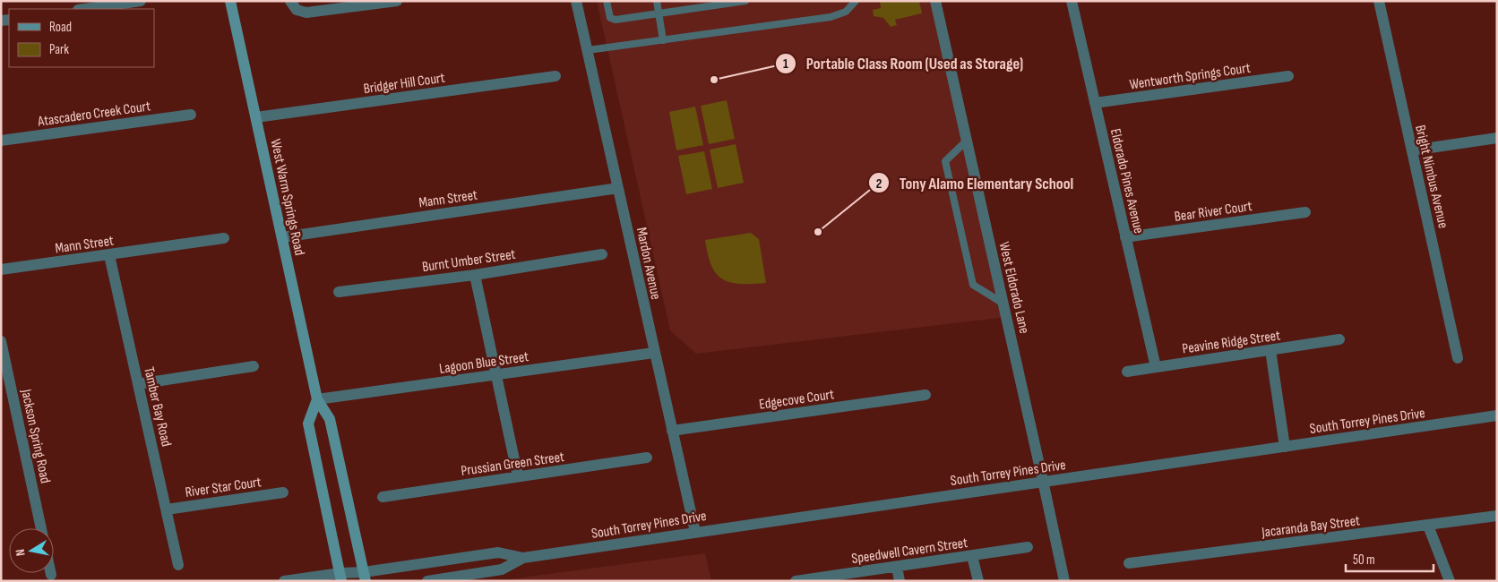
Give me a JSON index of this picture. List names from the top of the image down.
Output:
{
  "streets": {
    "main road": ["West Warm Springs Road"],
    "street": [
      "Wentworth Springs Court",
      "Bridger Hill Court",
      "Atascadero Creek Court",
      "Bright Nimbus Avenue",
      "Eldorado Pines Avenue",
      "Mann Street",
      "Bear River Court",
      "Burnt Umber Street",
      "Mardon Avenue",
      "West Eldorado Lane",
      "Peavine Ridge Street",
      "Lagoon Blue Street",
      "Edgecove Court",
      "Tamber Bay Road",
      "South Torrey Pines Drive",
      "Jackson Spring Road",
      "Prussian Green Street",
      "River Star Court",
      "Jacaranda Bay Street",
      "Speedwell Cavern Street"
    ]
  },
  "crossings": [
    ["Wentworth Springs Court", "Eldorado Pines Avenue"],
    ["Bridger Hill Court", "West Warm Springs Road"],
    ["Eldorado Pines Avenue", "Bear River Court"],
    ["Eldorado Pines Avenue", "Peavine Ridge Street"],
    ["West Warm Springs Road", "Mann Street"],
    ["West Warm Springs Road", "Lagoon Blue Street"],
    ["West Warm Springs Road", "South Torrey Pines Drive"],
    ["Mann Street", "Mardon Avenue"],
    ["Mann Street", "Tamber Bay Road"],
    ["Mardon Avenue", "Lagoon Blue Street"],
    ["Mardon Avenue", "Edgecove Court"],
    ["Mardon Avenue", "South Torrey Pines Drive"],
    ["West Eldorado Lane", "South Torrey Pines Drive"],
    ["Tamber Bay Road", "River Star Court"]
  ],
  "places": ["Portable Class Room (Used as Storage)", "Tony Alamo Elementary School"],
  "legend": ["Road", "Park"],
  "scale_bar": "50 m",
  "north": "left"
}
